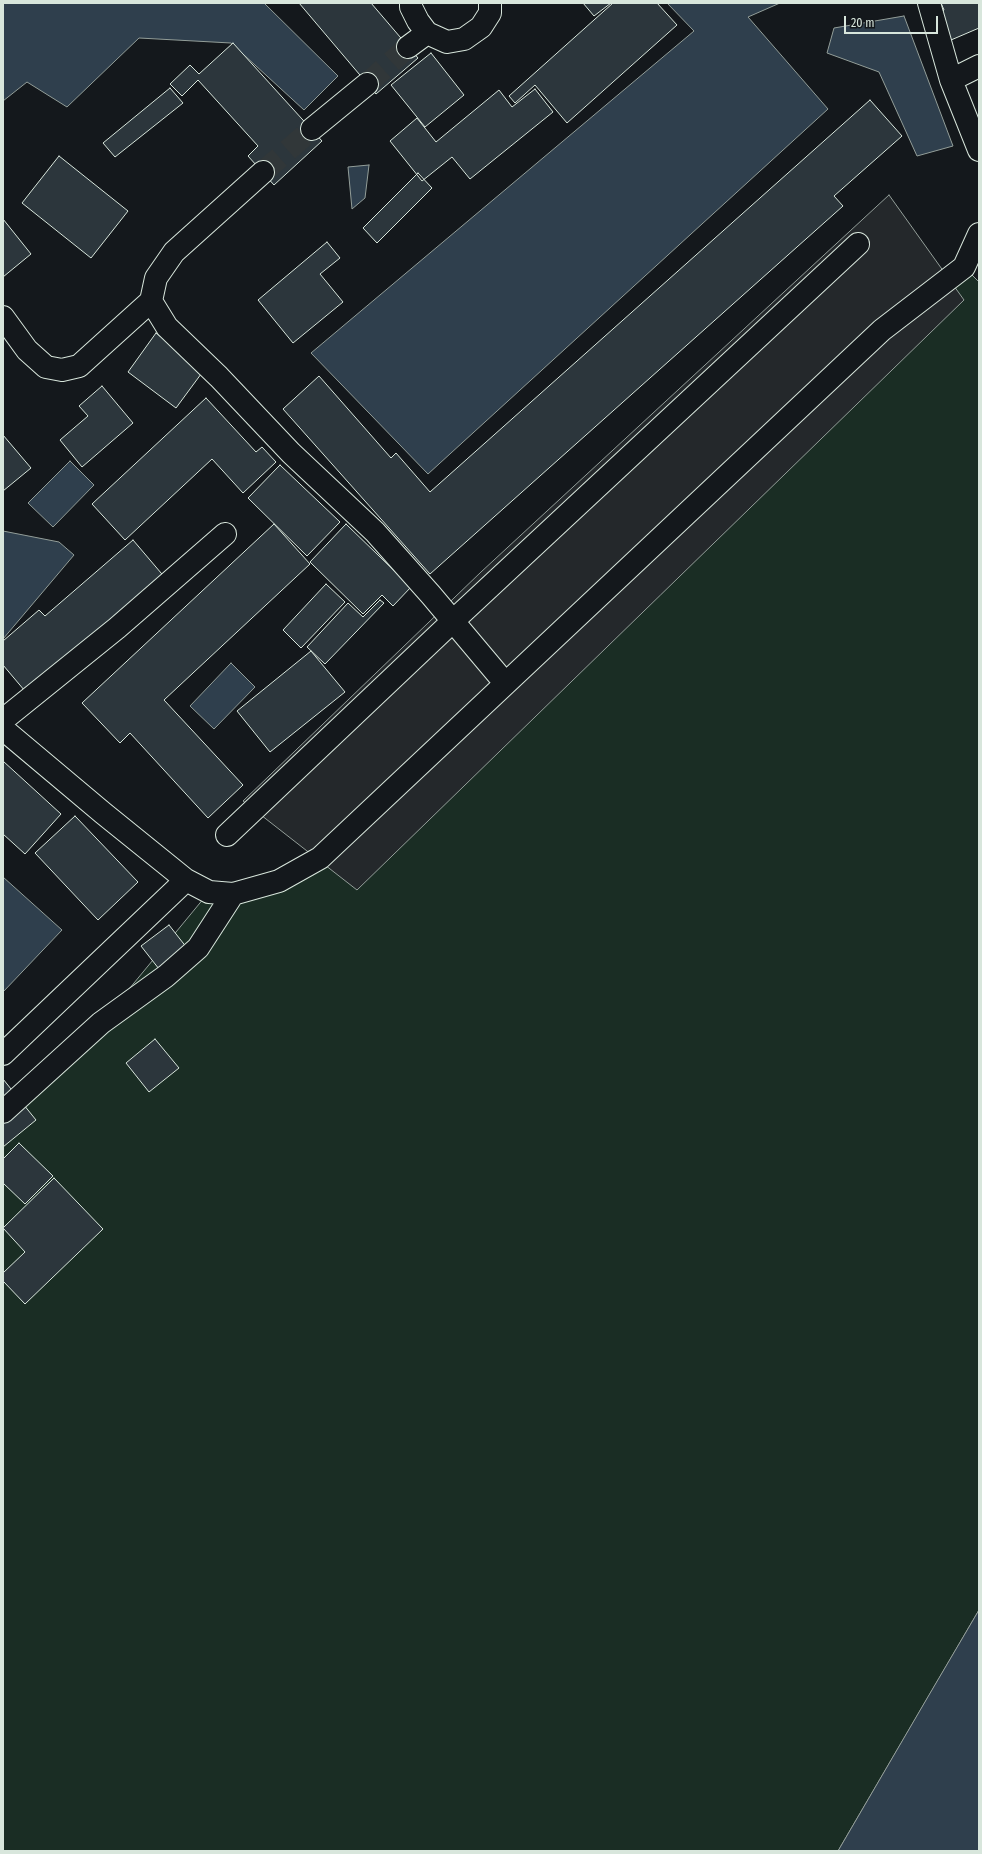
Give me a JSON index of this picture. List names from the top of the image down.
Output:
{
  "scale_bar": "20 m"
}
